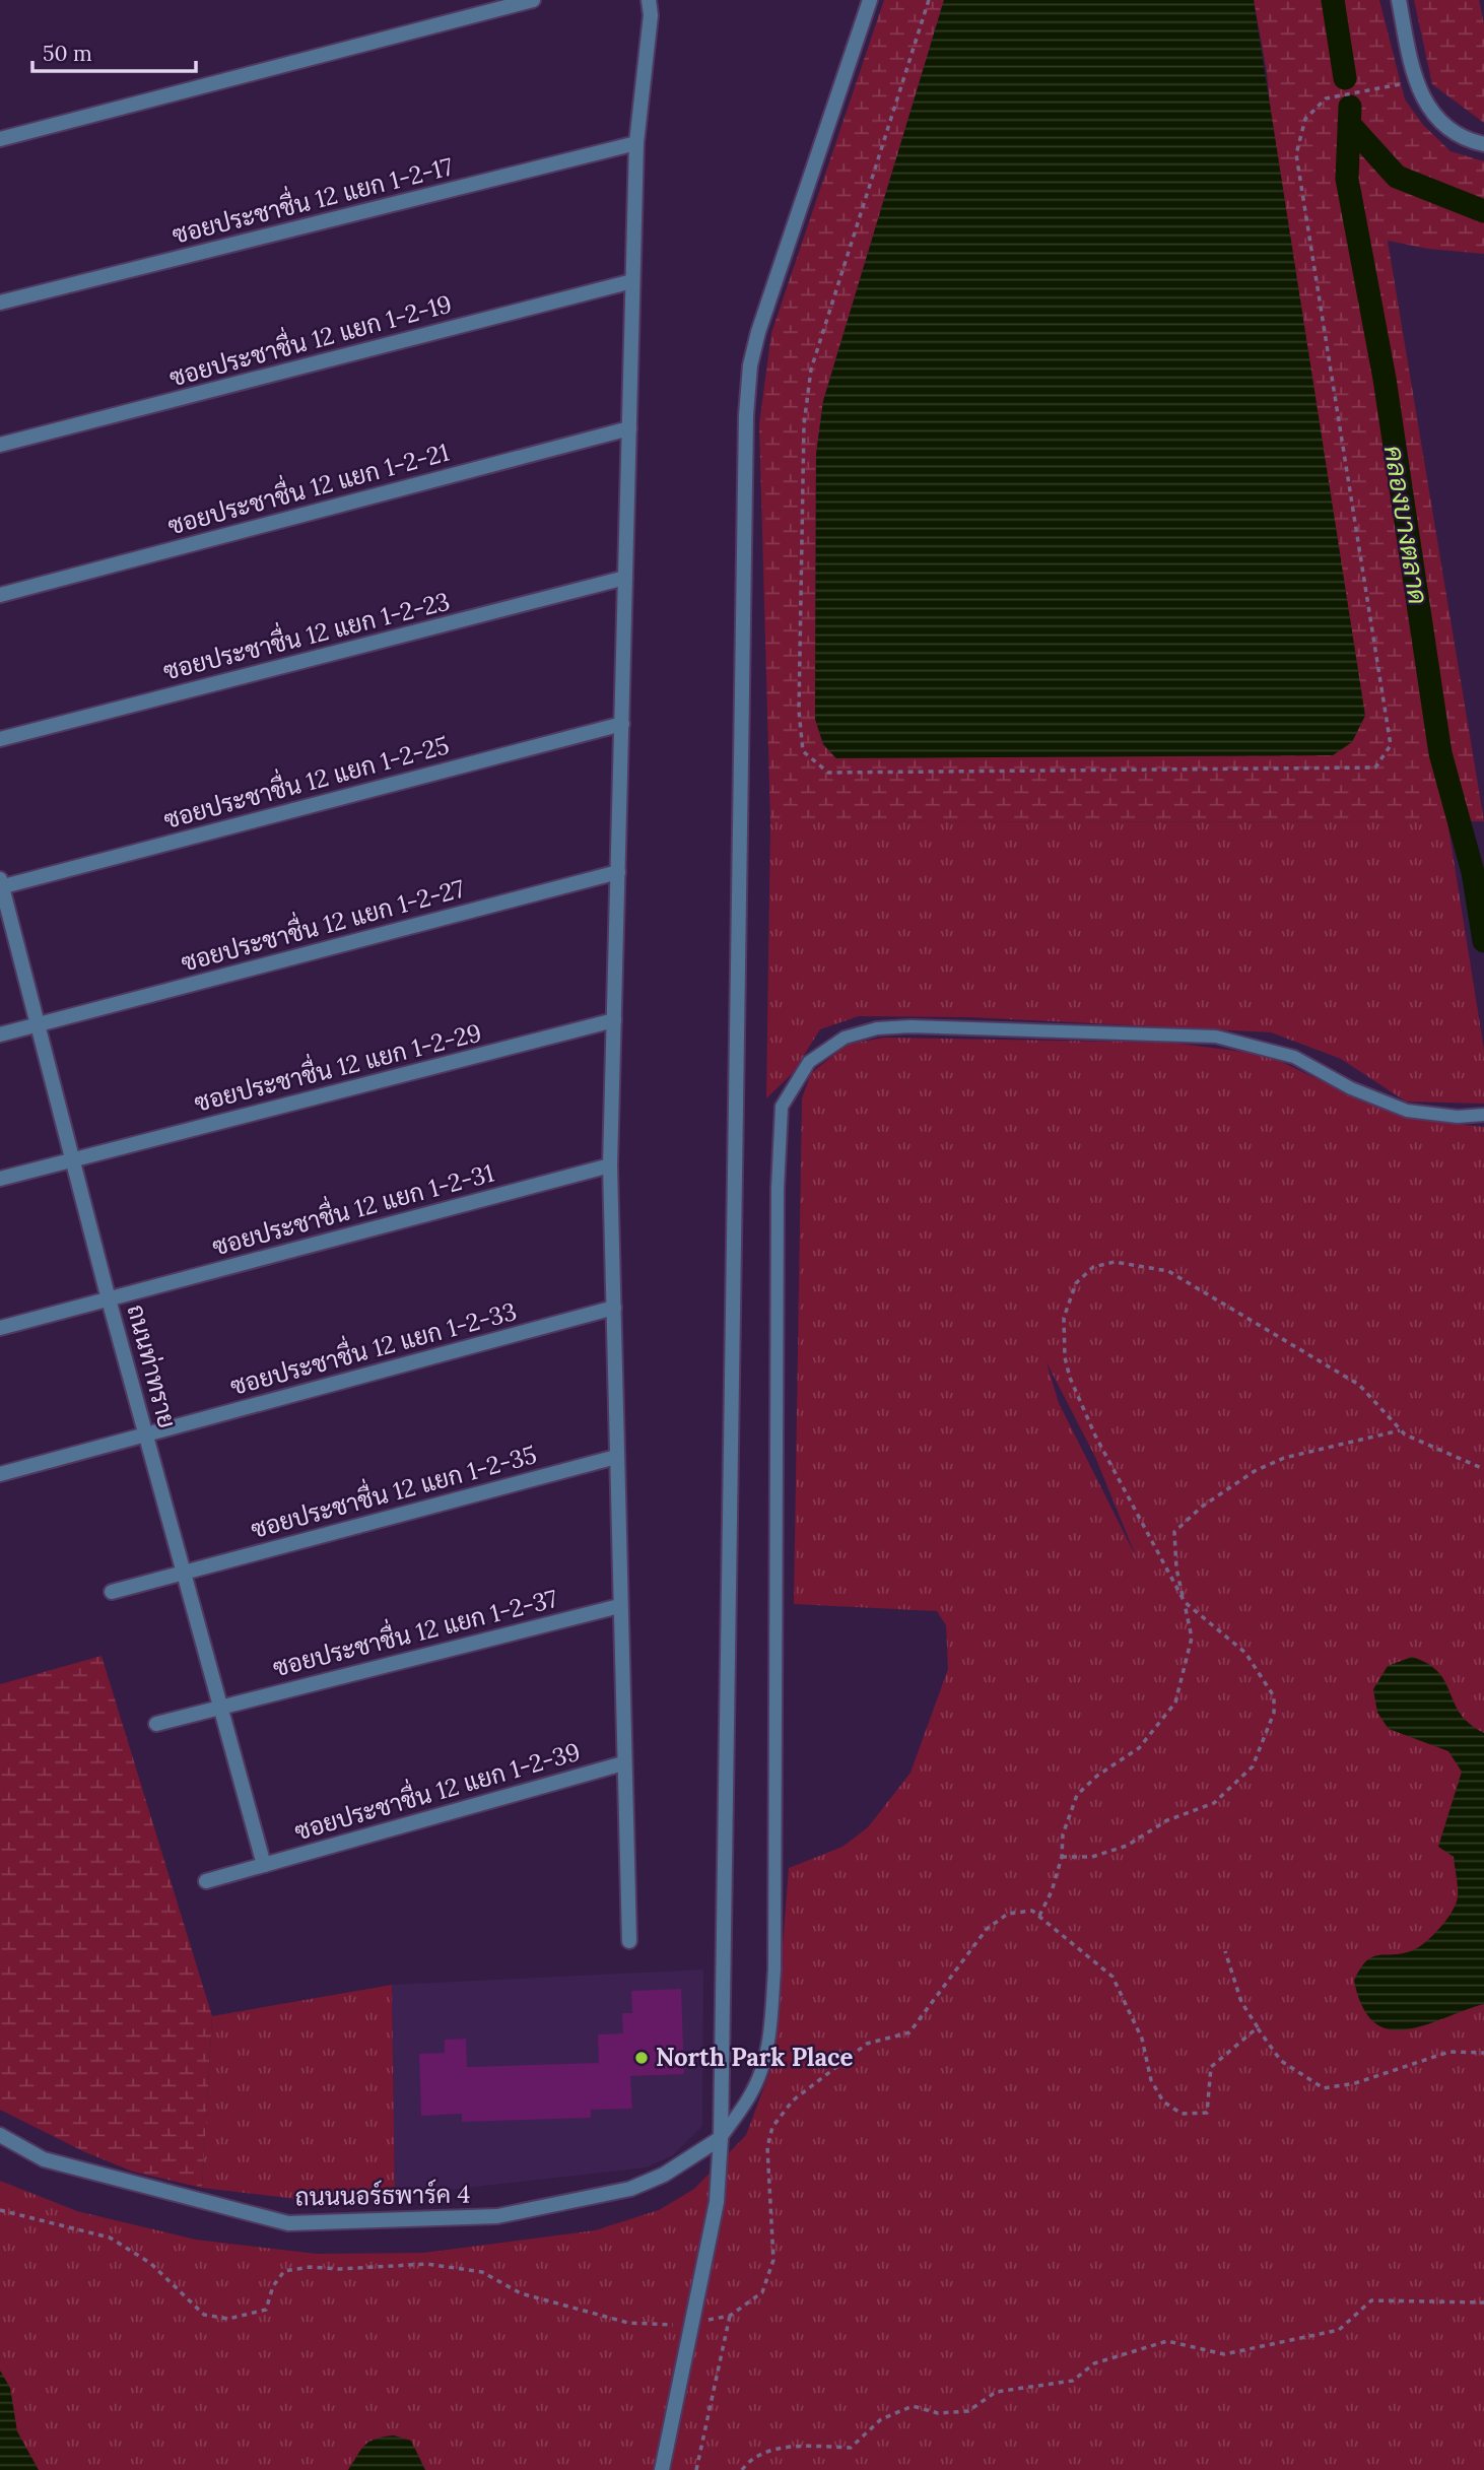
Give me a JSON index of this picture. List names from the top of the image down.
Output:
{
  "streets": {
    "street": [
      "ซอยประชาชื่น 12 แยก 1-2-17",
      "ซอยประชาชื่น 12 แยก 1-2-19",
      "ซอยประชาชื่น 12 แยก 1-2-21",
      "ซอยประชาชื่น 12 แยก 1-2-23",
      "ซอยประชาชื่น 12 แยก 1-2-25",
      "ซอยประชาชื่น 12 แยก 1-2-27",
      "ซอยประชาชื่น 12 แยก 1-2-29",
      "ซอยประชาชื่น 12 แยก 1-2-31",
      "ซอยประชาชื่น 12 แยก 1-2-33",
      "ถนนท่าทราย",
      "ซอยประชาชื่น 12 แยก 1-2-35",
      "ซอยประชาชื่น 12 แยก 1-2-37",
      "ซอยประชาชื่น 12 แยก 1-2-39",
      "ถนนนอร์ธพาร์ค 4"
    ]
  },
  "crossings": [
    ["ซอยประชาชื่น 12 แยก 1-2-25", "ถนนท่าทราย"],
    ["ซอยประชาชื่น 12 แยก 1-2-27", "ถนนท่าทราย"],
    ["ซอยประชาชื่น 12 แยก 1-2-29", "ถนนท่าทราย"],
    ["ซอยประชาชื่น 12 แยก 1-2-31", "ถนนท่าทราย"],
    ["ซอยประชาชื่น 12 แยก 1-2-33", "ถนนท่าทราย"],
    ["ถนนท่าทราย", "ซอยประชาชื่น 12 แยก 1-2-35"],
    ["ถนนท่าทราย", "ซอยประชาชื่น 12 แยก 1-2-37"],
    ["ถนนท่าทราย", "ซอยประชาชื่น 12 แยก 1-2-39"]
  ],
  "water": ["คลองบางตลาด"],
  "places": ["North Park Place"],
  "scale_bar": "50 m"
}
